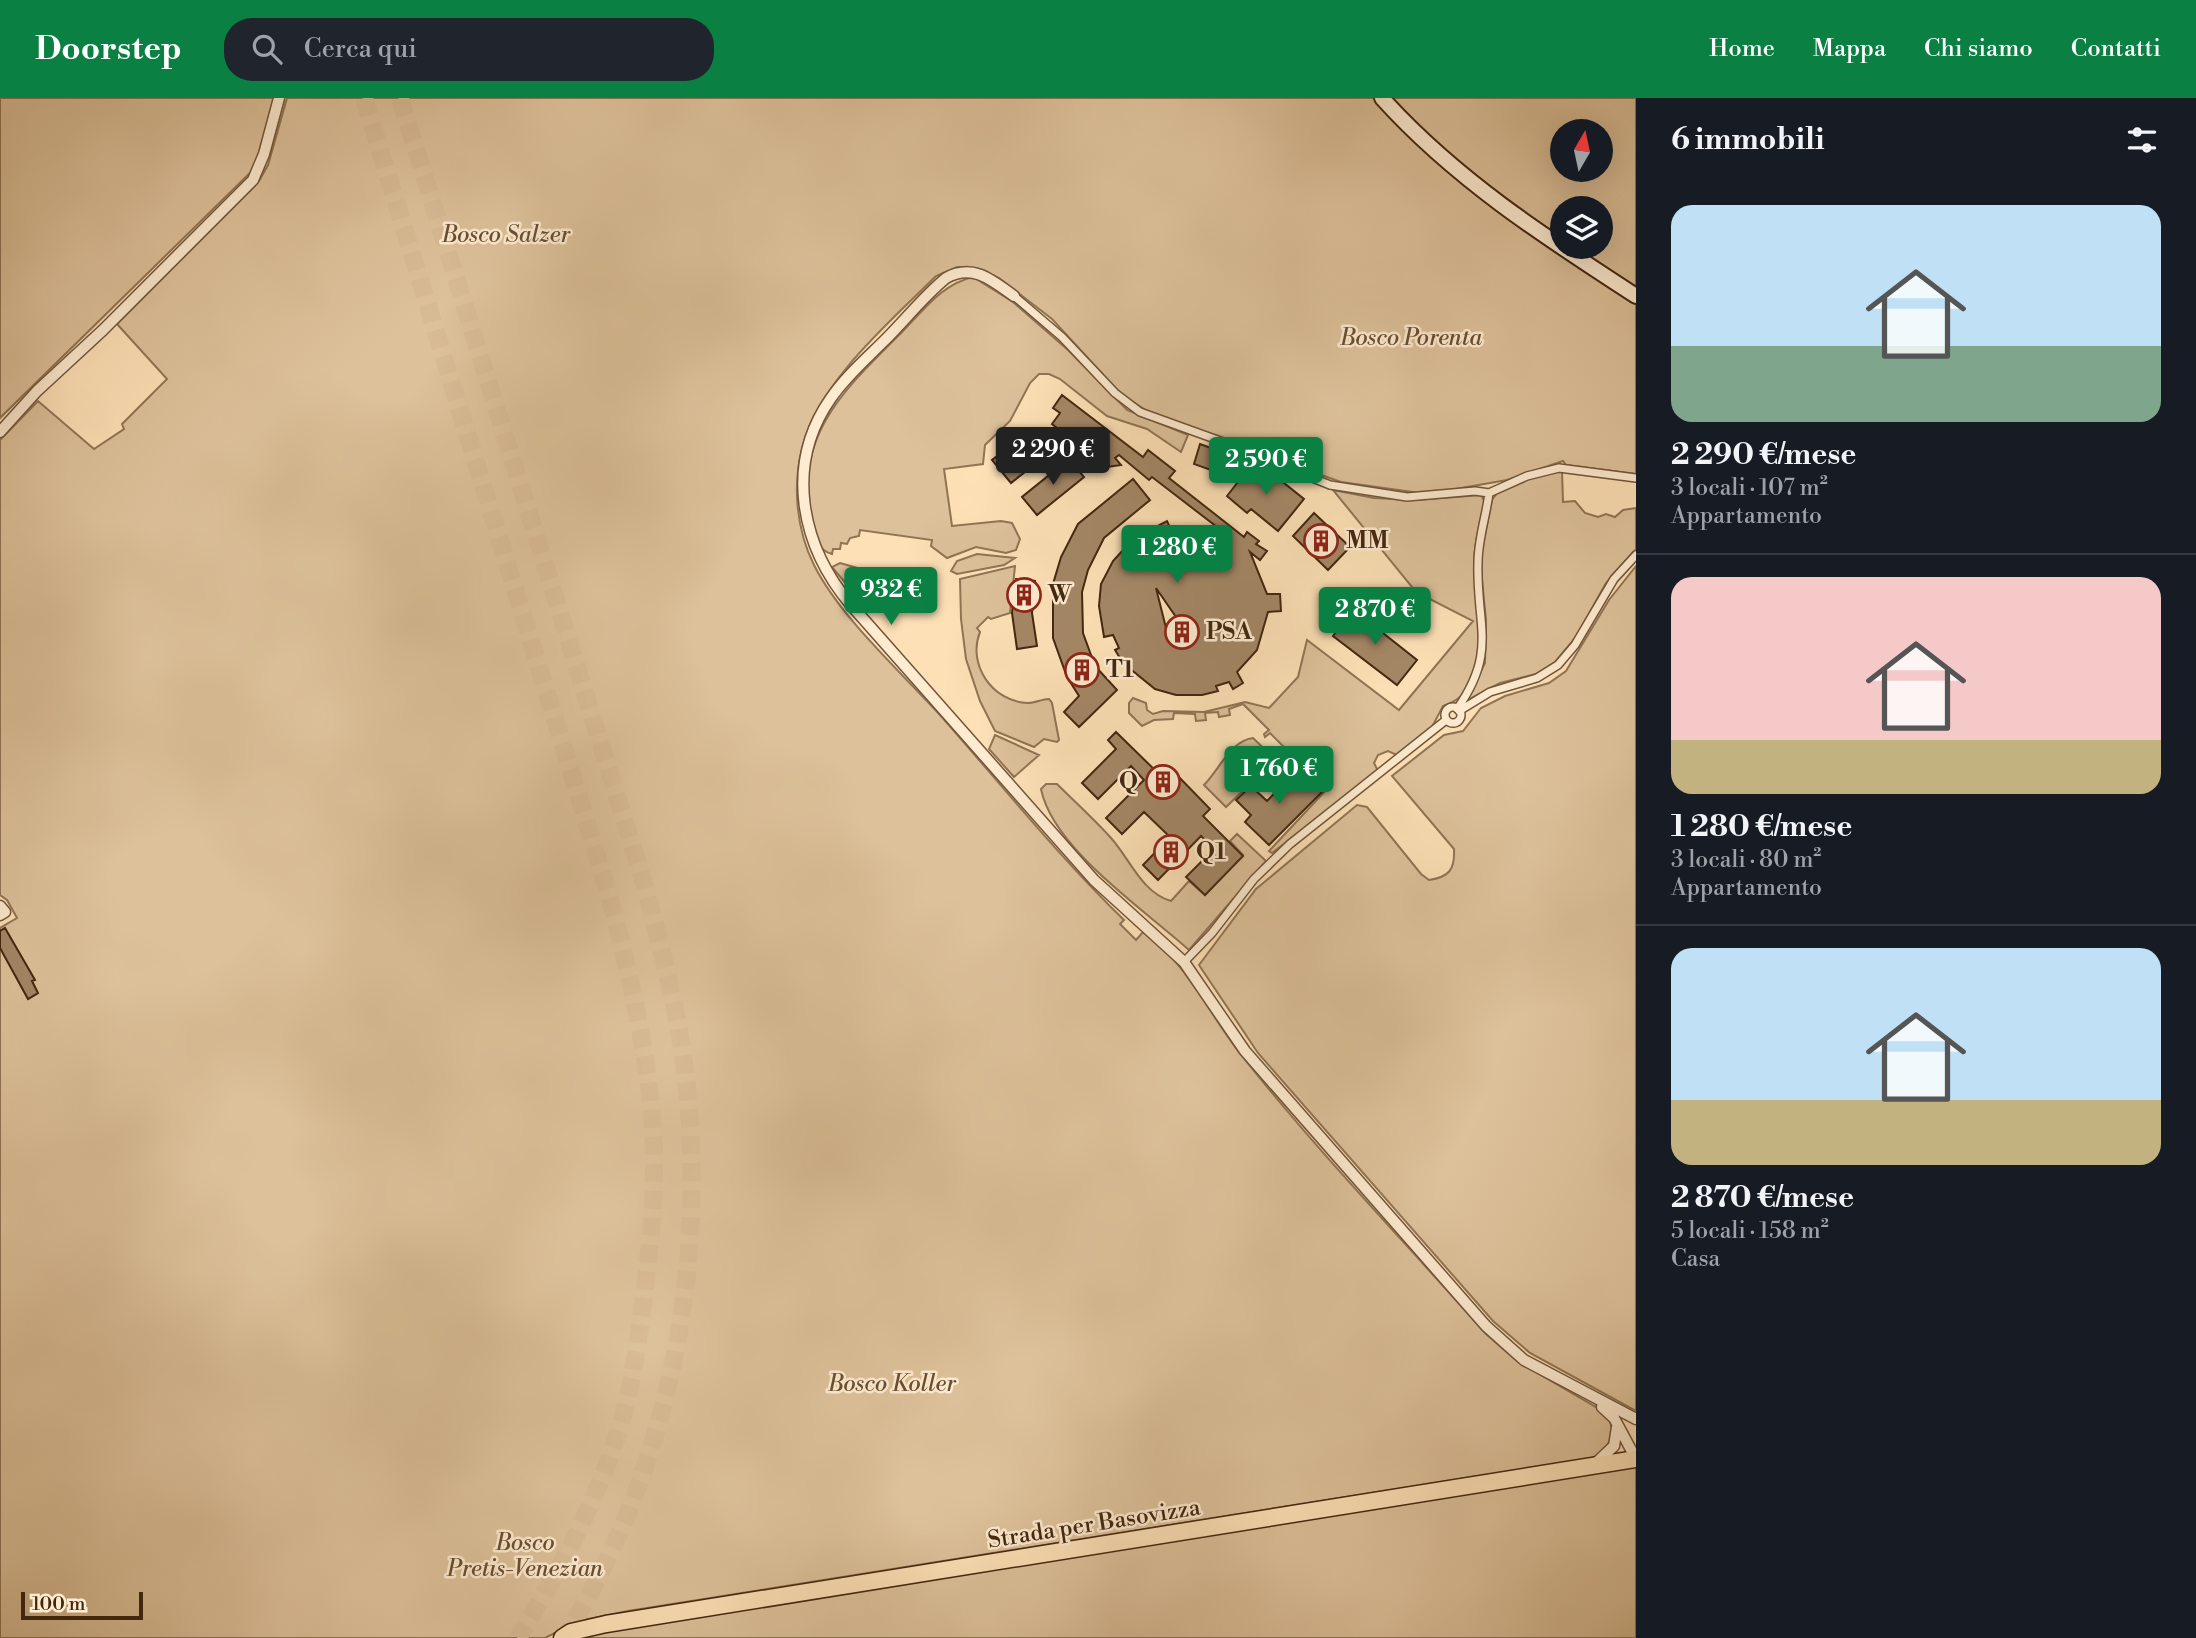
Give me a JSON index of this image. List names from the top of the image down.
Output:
{
  "streets": {
    "main road": ["Strada per Basovizza"]
  },
  "parks": [
    "Bosco Salzer",
    "Bosco Porenta",
    "Bosco Koller",
    "Bosco Pretis-Venezian"
  ],
  "places": {
    "building": [
      "MM",
      "W",
      "PSA",
      "T1",
      "Q",
      "Q1"
    ]
  },
  "scale_bar": "100 m",
  "north": "top",
  "page": {
    "header": "Doorstep",
    "search": "Cerca qui",
    "nav": [
      "Home",
      "Mappa",
      "Chi siamo",
      "Contatti"
    ],
    "heading": "6 immobili",
    "list": [
      {
        "name": "2 290 €/mese",
        "note": "3 locali · 107 m² · Appartamento"
      },
      {
        "name": "1 280 €/mese",
        "note": "3 locali · 80 m² · Appartamento"
      },
      {
        "name": "2 870 €/mese",
        "note": "5 locali · 158 m² · Casa"
      }
    ],
    "price": [
      "2 290 €",
      "2 590 €",
      "1 280 €",
      "932 €",
      "2 870 €",
      "1 760 €"
    ],
    "scale": "100 m"
  }
}
